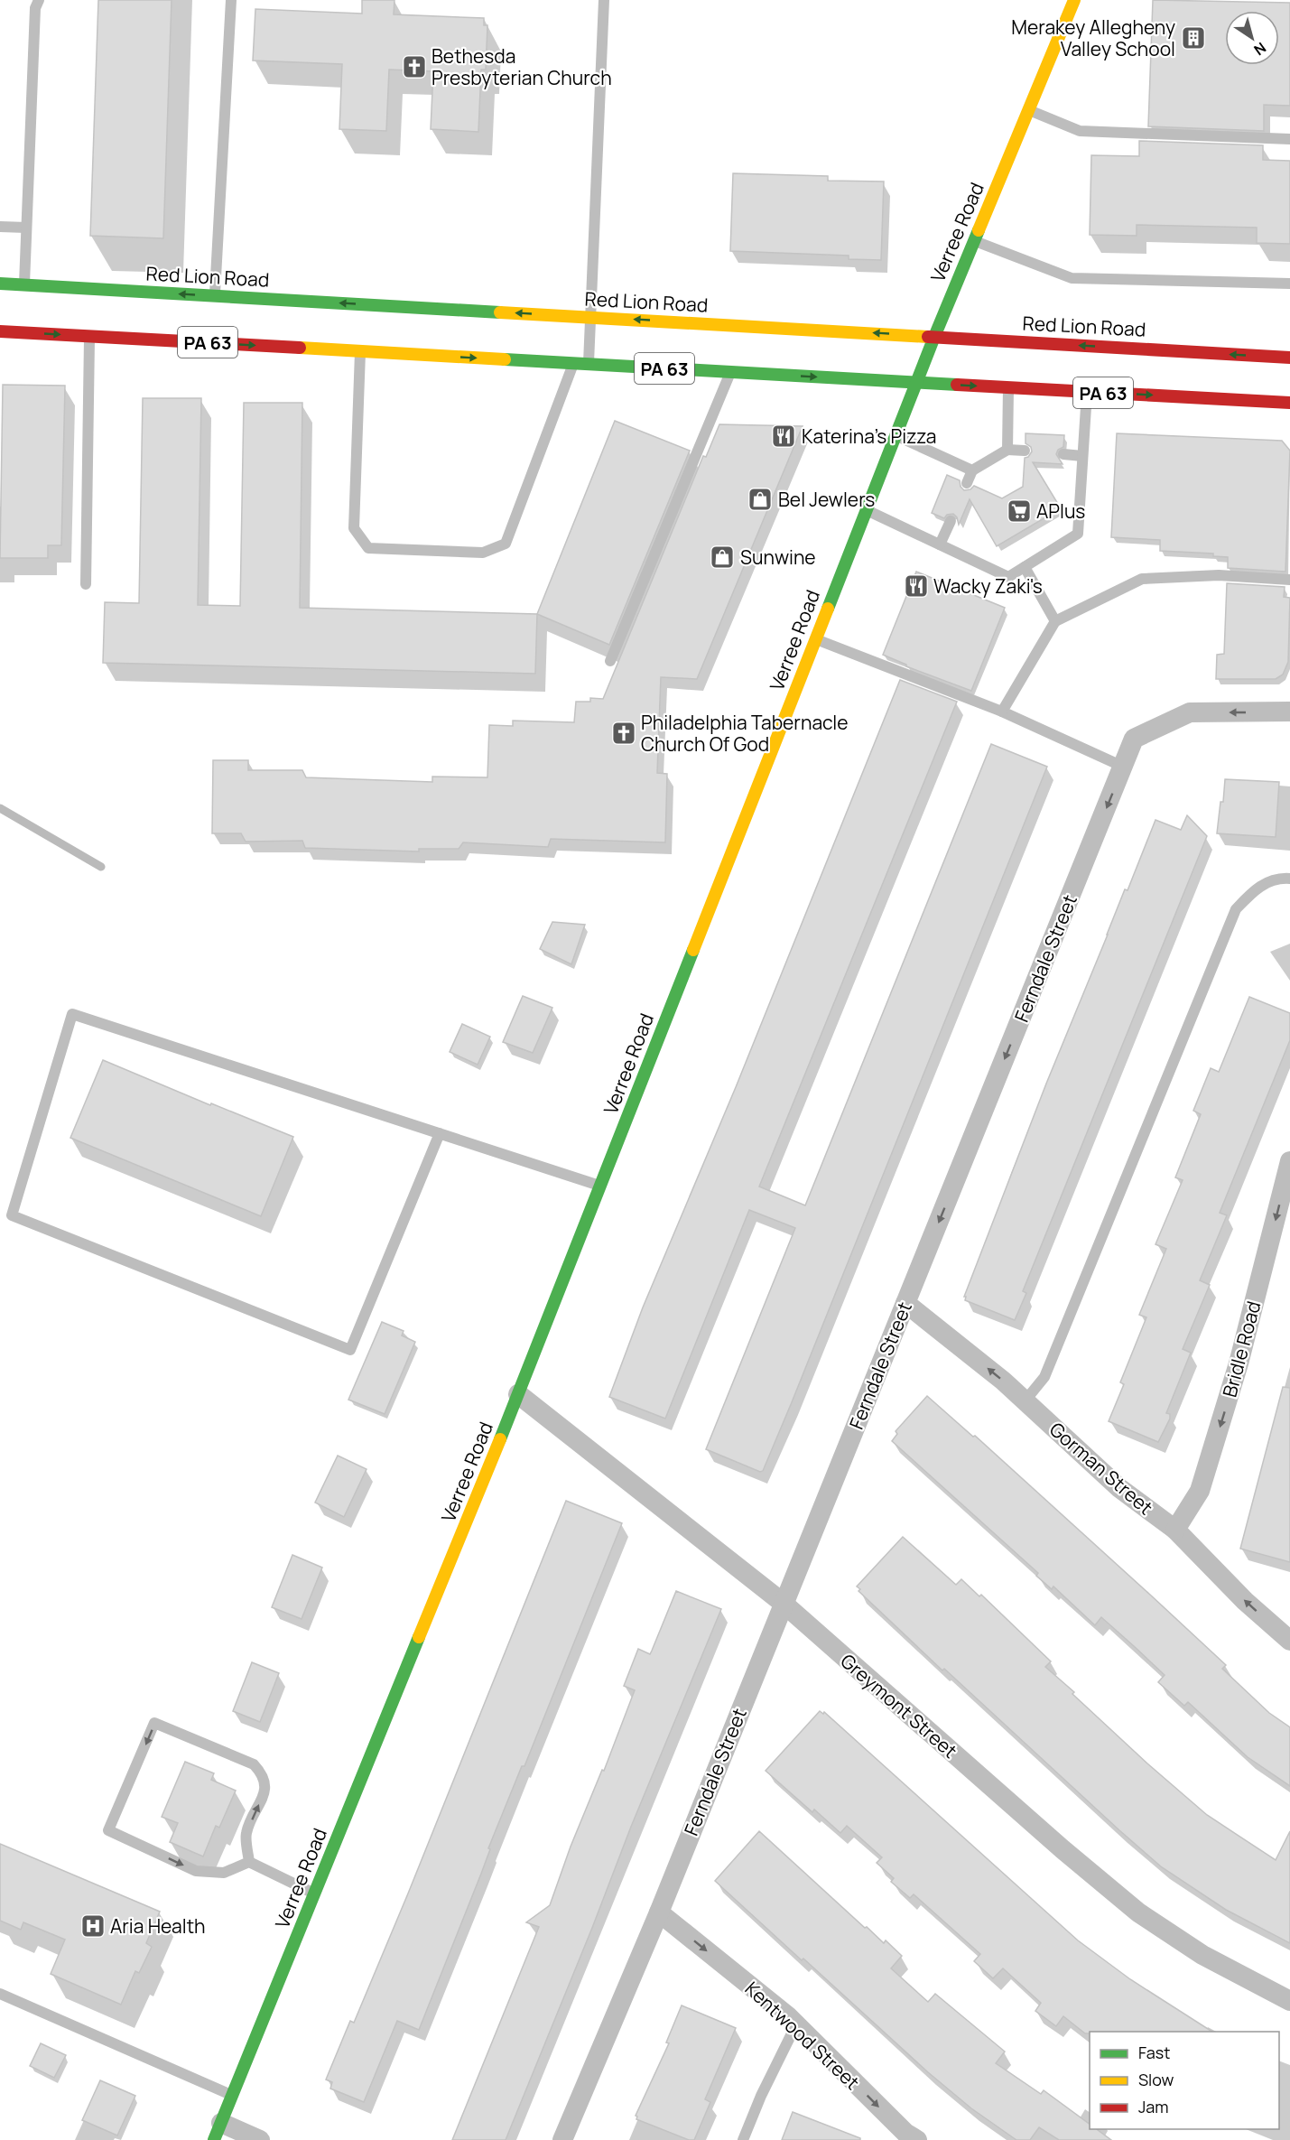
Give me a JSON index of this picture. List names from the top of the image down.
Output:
{
  "streets": {
    "main road": ["Verree Road", "Red Lion Road", "PA 63"],
    "street": [
      "Ferndale Street",
      "Bridle Road",
      "Gorman Street",
      "Greymont Street",
      "Kentwood Street"
    ]
  },
  "crossings": [
    ["Verree Road", "Red Lion Road"],
    ["Verree Road", "PA 63"],
    ["Verree Road", "Greymont Street"],
    ["Ferndale Street", "Gorman Street"],
    ["Ferndale Street", "Greymont Street"],
    ["Ferndale Street", "Kentwood Street"],
    ["Bridle Road", "Gorman Street"]
  ],
  "one_way": [
    "Ferndale Street",
    "Bridle Road",
    "Gorman Street",
    "Kentwood Street"
  ],
  "places": {
    "building": ["Merakey Allegheny Valley School"],
    "church": ["Bethesda Presbyterian Church", "Philadelphia Tabernacle Church Of God"],
    "restaurant": ["Katerina's Pizza", "Wacky Zaki's"],
    "shop": ["Bel Jewlers", "Sunwine"],
    "supermarket": ["APlus"],
    "hospital": ["Aria Health"]
  },
  "legend": ["Fast", "Slow", "Jam"],
  "north": "bottom right"
}
